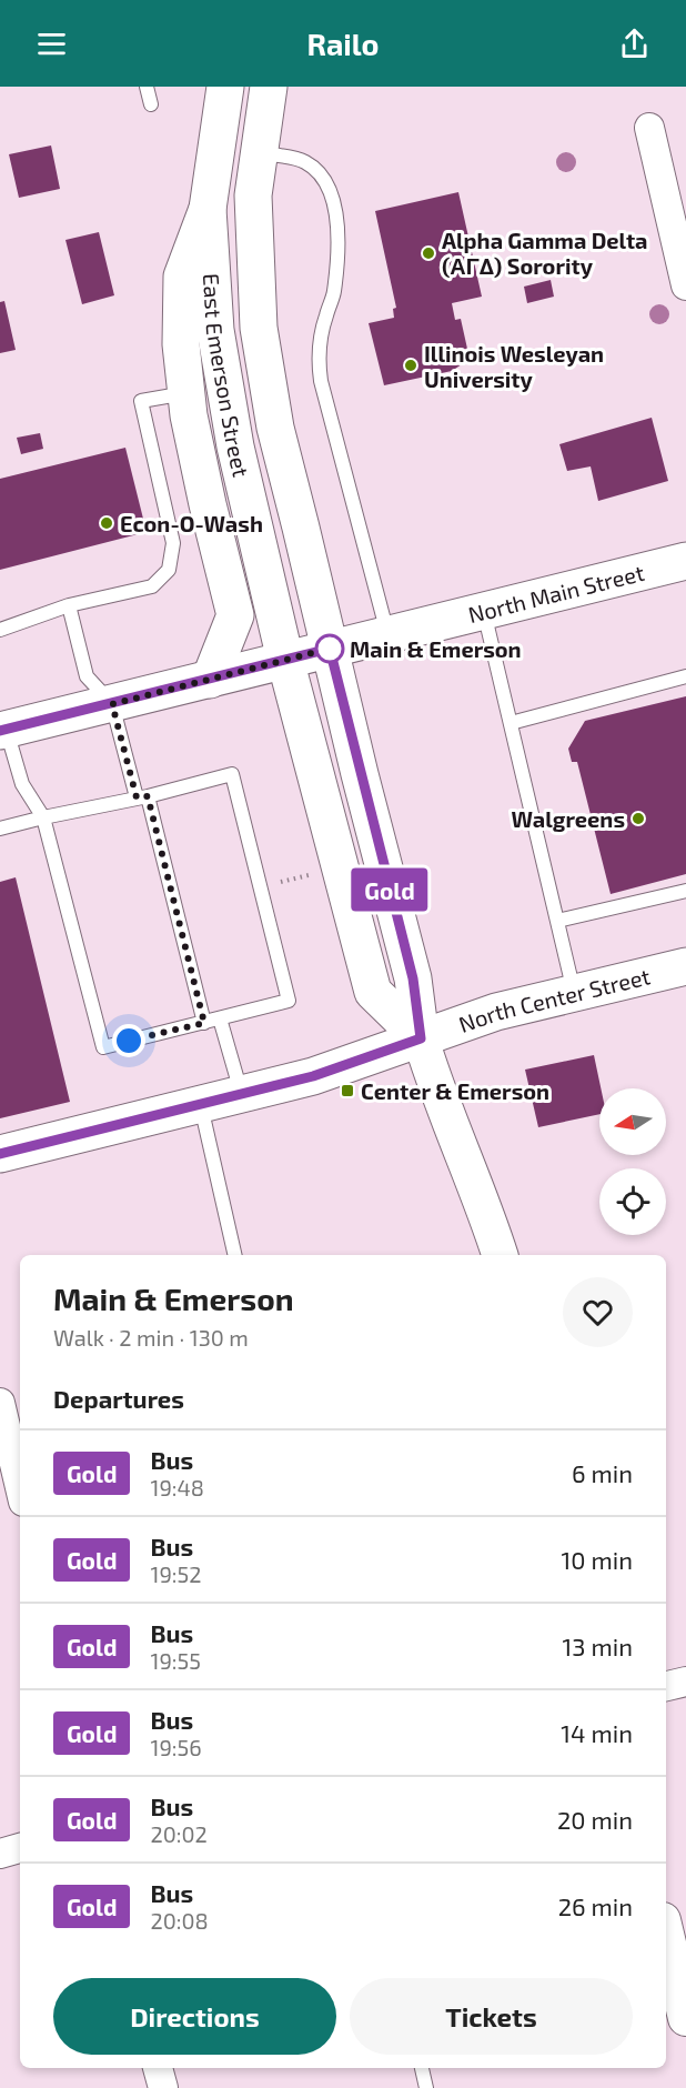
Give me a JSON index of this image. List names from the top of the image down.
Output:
{
  "streets": {
    "main road": ["East Emerson Street", "North Main Street", "North Center Street"]
  },
  "crossings": [
    ["East Emerson Street", "North Main Street"],
    ["East Emerson Street", "North Center Street"]
  ],
  "places": {
    "other": [
      "Alpha Gamma Delta (ΑΓΔ) Sorority",
      "Illinois Wesleyan University",
      "Econ-O-Wash",
      "Main & Emerson",
      "Walgreens"
    ],
    "transit": ["Center & Emerson"]
  },
  "lines": ["bus line Gold"],
  "north": "left",
  "page": {
    "header": "Railo",
    "on_map": "Gold",
    "heading": [
      ["Main & Emerson", "Walk · 2 min · 130 m"],
      "Departures"
    ],
    "list": [
      {
        "mark": "Gold",
        "name": "Bus",
        "note": "19:48",
        "value": "6 min"
      },
      {
        "mark": "Gold",
        "name": "Bus",
        "note": "19:52",
        "value": "10 min"
      },
      {
        "mark": "Gold",
        "name": "Bus",
        "note": "19:55",
        "value": "13 min"
      },
      {
        "mark": "Gold",
        "name": "Bus",
        "note": "19:56",
        "value": "14 min"
      },
      {
        "mark": "Gold",
        "name": "Bus",
        "note": "20:02",
        "value": "20 min"
      },
      {
        "mark": "Gold",
        "name": "Bus",
        "note": "20:08",
        "value": "26 min"
      }
    ],
    "buttons": ["Directions", "Tickets"]
  }
}
